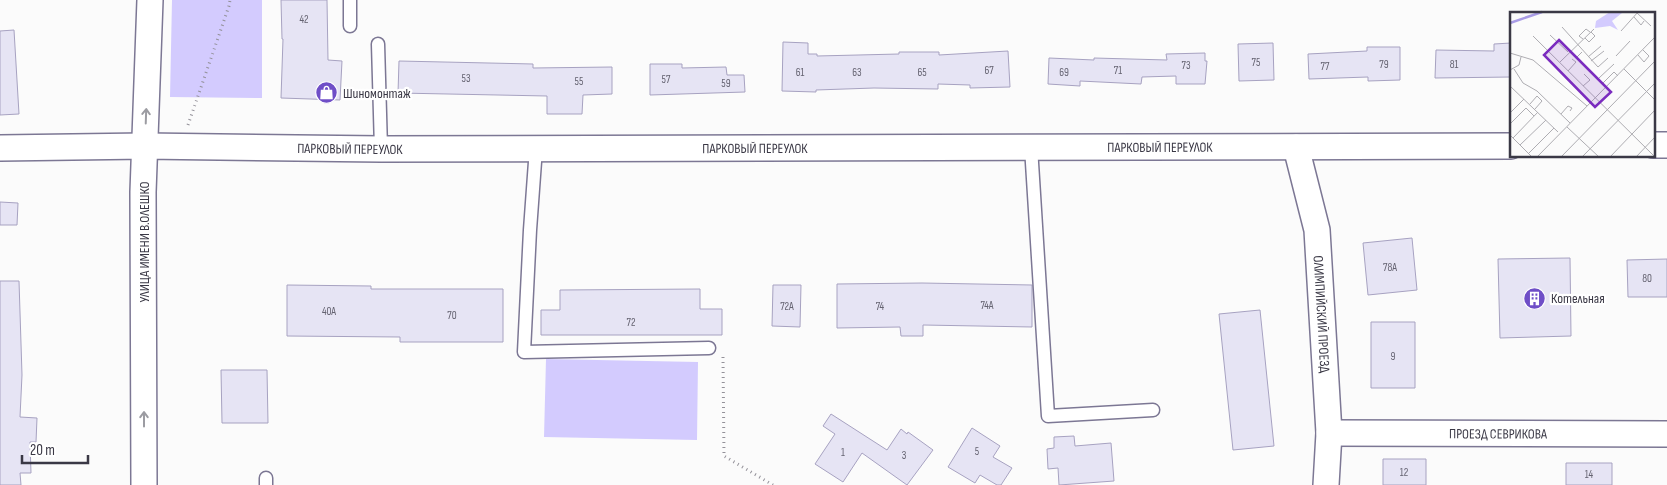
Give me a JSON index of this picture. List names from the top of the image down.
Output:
{
  "streets": {
    "street": [
      "ПАРКОВЫЙ ПЕРЕУЛОК",
      "УЛИЦА ИМЕНИ В.ОЛЕШКО",
      "ОЛИМПИЙСКИЙ ПРОЕЗД",
      "ПРОЕЗД СЕВРИКОВА"
    ]
  },
  "crossings": [
    ["ПАРКОВЫЙ ПЕРЕУЛОК", "УЛИЦА ИМЕНИ В.ОЛЕШКО"],
    ["ПАРКОВЫЙ ПЕРЕУЛОК", "ОЛИМПИЙСКИЙ ПРОЕЗД"],
    ["ОЛИМПИЙСКИЙ ПРОЕЗД", "ПРОЕЗД СЕВРИКОВА"]
  ],
  "one_way": ["УЛИЦА ИМЕНИ В.ОЛЕШКО"],
  "places": {
    "shop": ["Шиномонтаж"],
    "building": ["Котельная"]
  },
  "house_numbers": [
    "42",
    "75",
    "79",
    "81",
    "73",
    "77",
    "67",
    "71",
    "61",
    "63",
    "65",
    "69",
    "53",
    "57",
    "55",
    "59",
    "78А",
    "80",
    "74А",
    "72А",
    "74",
    "40А",
    "70",
    "72",
    "9",
    "5",
    "1",
    "3",
    "12",
    "14"
  ],
  "scale_bar": "20 m"
}
